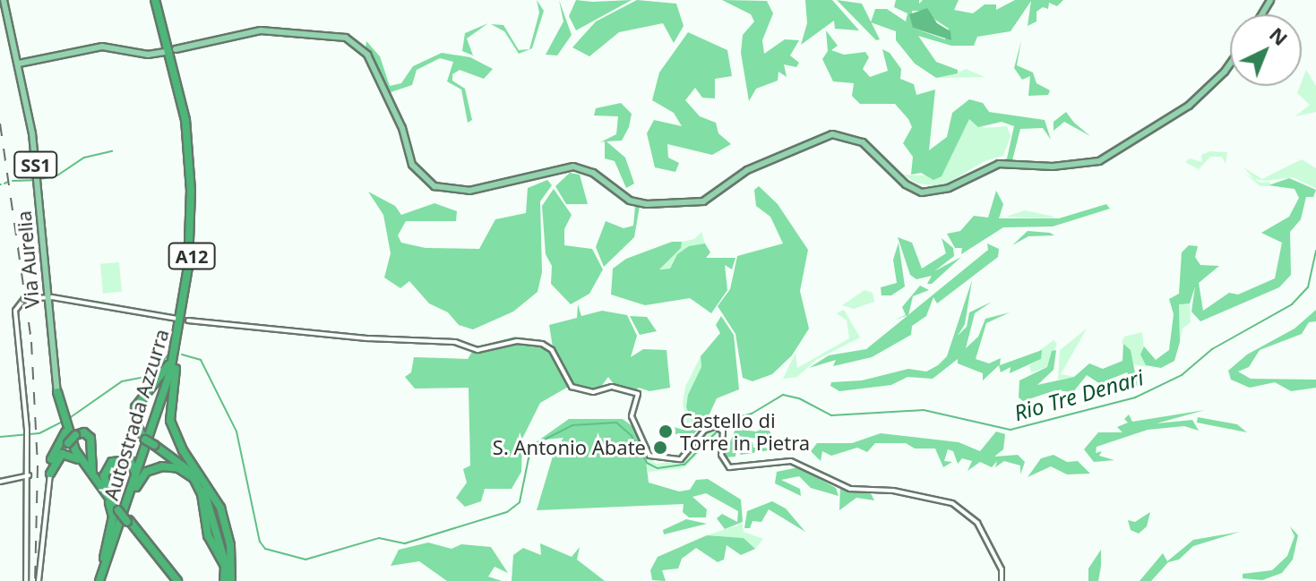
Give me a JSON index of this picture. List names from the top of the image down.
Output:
{
  "streets": {
    "highway": [
      "SS1",
      "A12",
      "Via Aurelia",
      "Autostrada Azzurra"
    ]
  },
  "crossings": [
    ["Via Aurelia", "Autostrada Azzurra"]
  ],
  "water": ["Rio Tre Denari"],
  "places": ["Castello di Torre in Pietra", "S. Antonio Abate"],
  "north": "top right"
}
